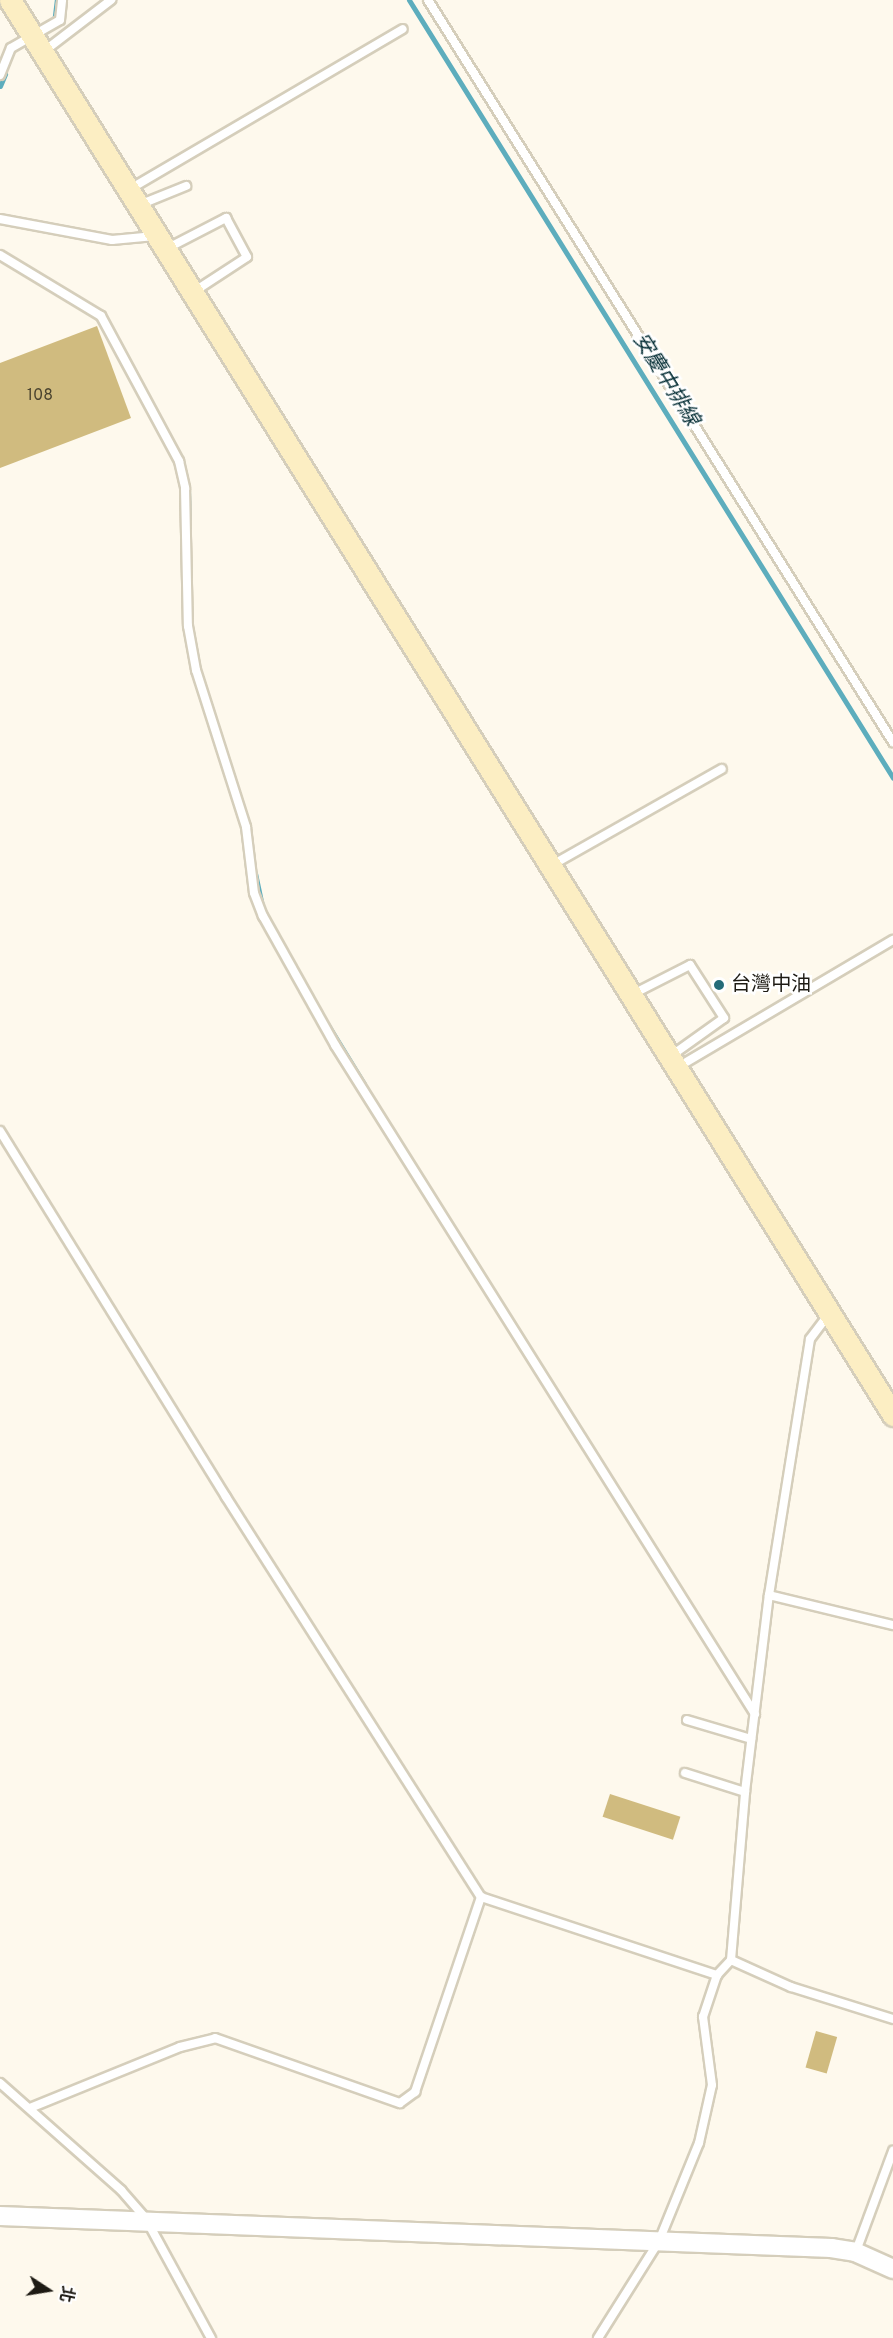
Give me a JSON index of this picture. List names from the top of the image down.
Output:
{
  "water": ["安慶中排線"],
  "places": ["台灣中油"],
  "house_numbers": ["108"],
  "north": "right"
}
